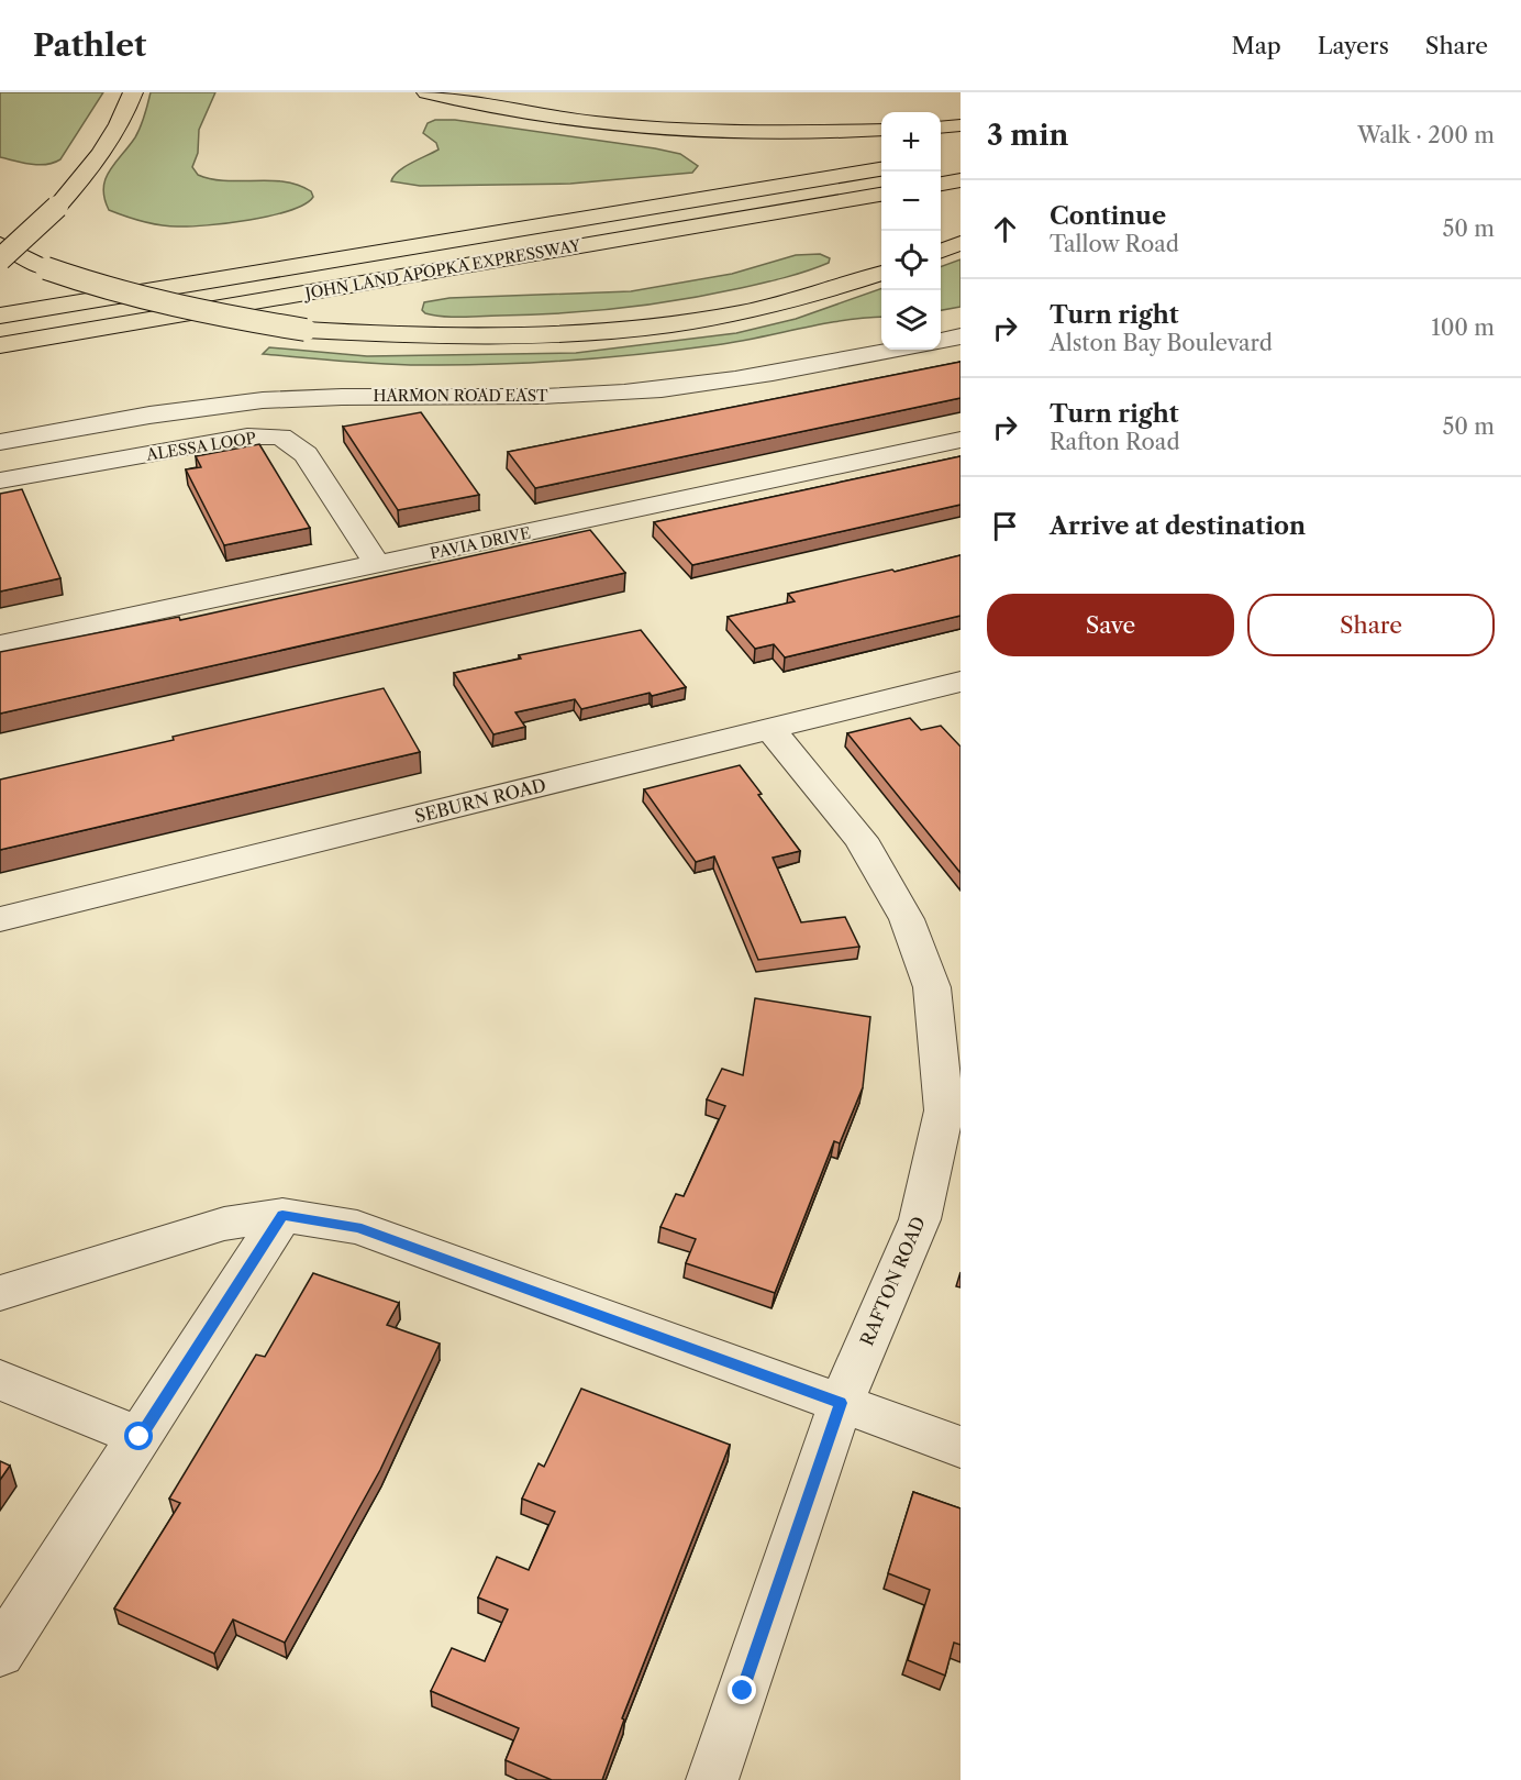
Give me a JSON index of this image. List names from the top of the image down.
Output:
{
  "streets": {
    "highway": ["JOHN LAND APOPKA EXPRESSWAY"],
    "street": [
      "HARMON ROAD EAST",
      "ALESSA LOOP",
      "PAVIA DRIVE",
      "SEBURN ROAD",
      "RAFTON ROAD"
    ]
  },
  "crossings": [
    ["ALESSA LOOP", "PAVIA DRIVE"],
    ["SEBURN ROAD", "RAFTON ROAD"]
  ],
  "page": {
    "header": "Pathlet",
    "nav": ["Map", "Layers", "Share"],
    "heading": ["3 min", "Walk · 200 m"],
    "map_buttons": ["+", "−"],
    "list": [
      ["Continue", "Tallow Road", "50 m"],
      ["Turn right", "Alston Bay Boulevard", "100 m"],
      ["Turn right", "Rafton Road", "50 m"],
      "Arrive at destination"
    ],
    "buttons": ["Save", "Share"]
  }
}
